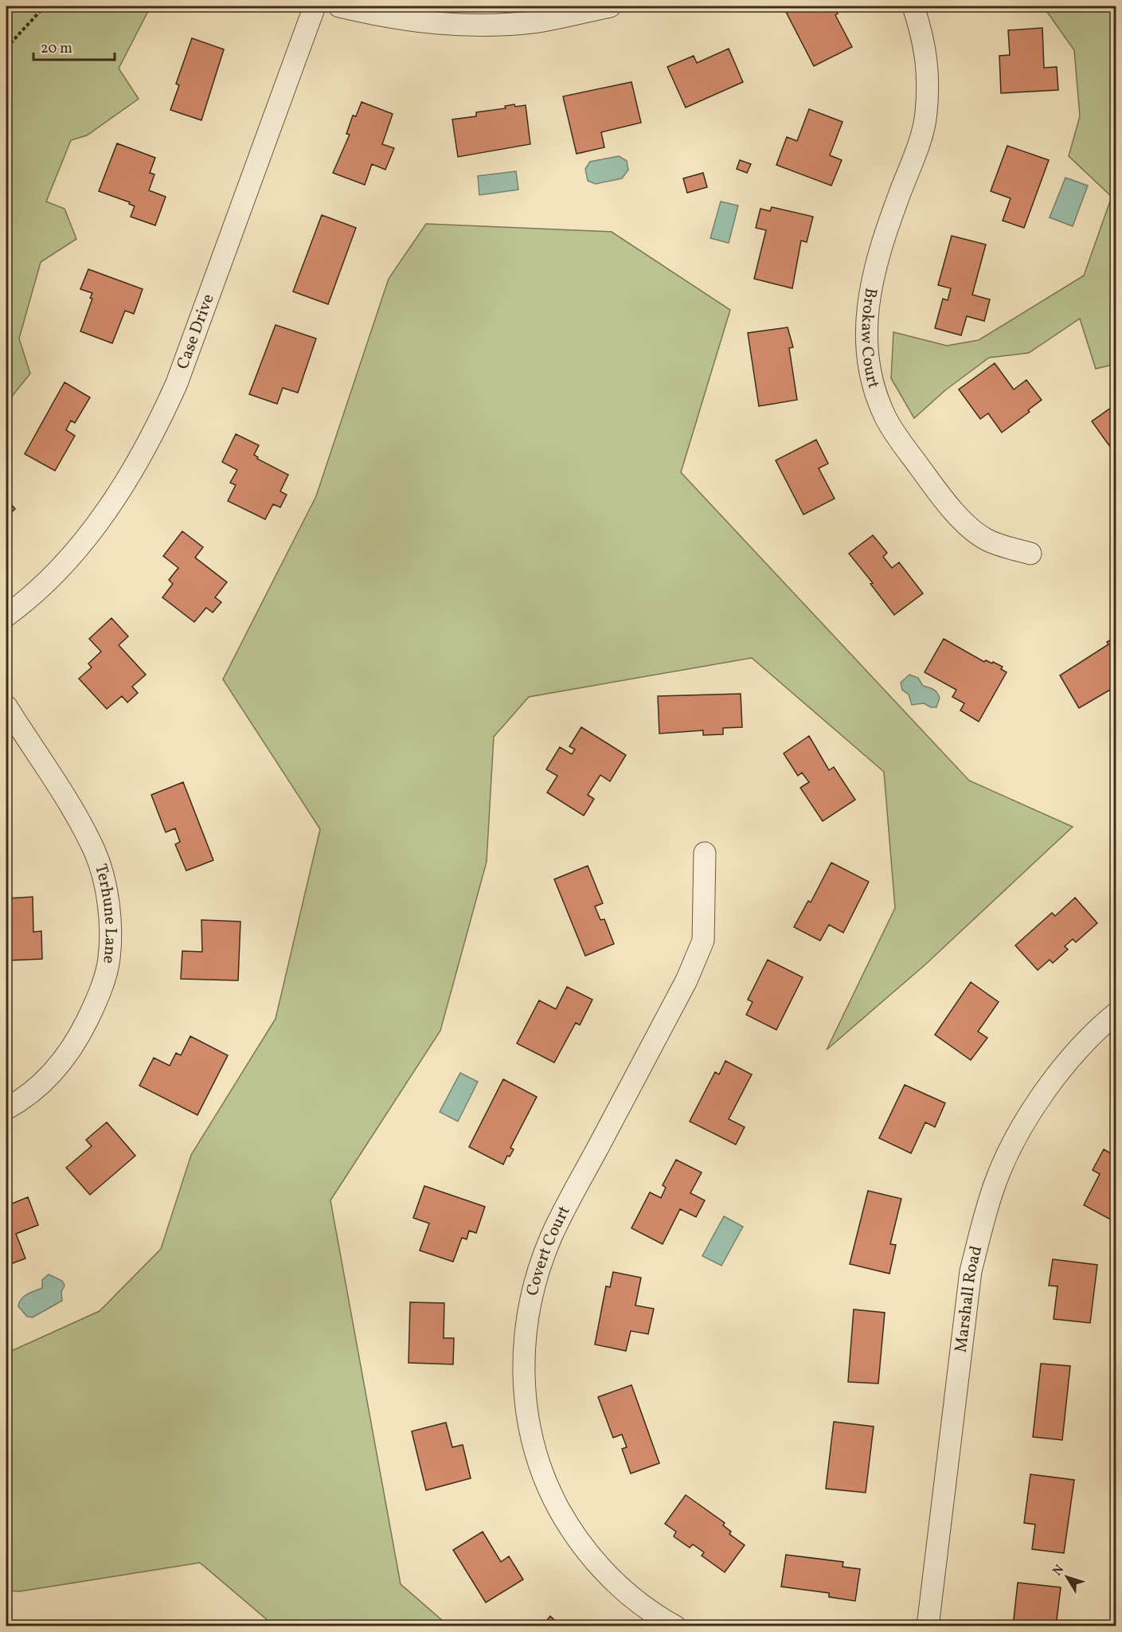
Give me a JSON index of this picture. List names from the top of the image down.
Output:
{
  "streets": {
    "street": [
      "Case Drive",
      "Brokaw Court",
      "Terhune Lane",
      "Covert Court",
      "Marshall Road"
    ]
  },
  "scale_bar": "20 m",
  "north": "top left"
}
